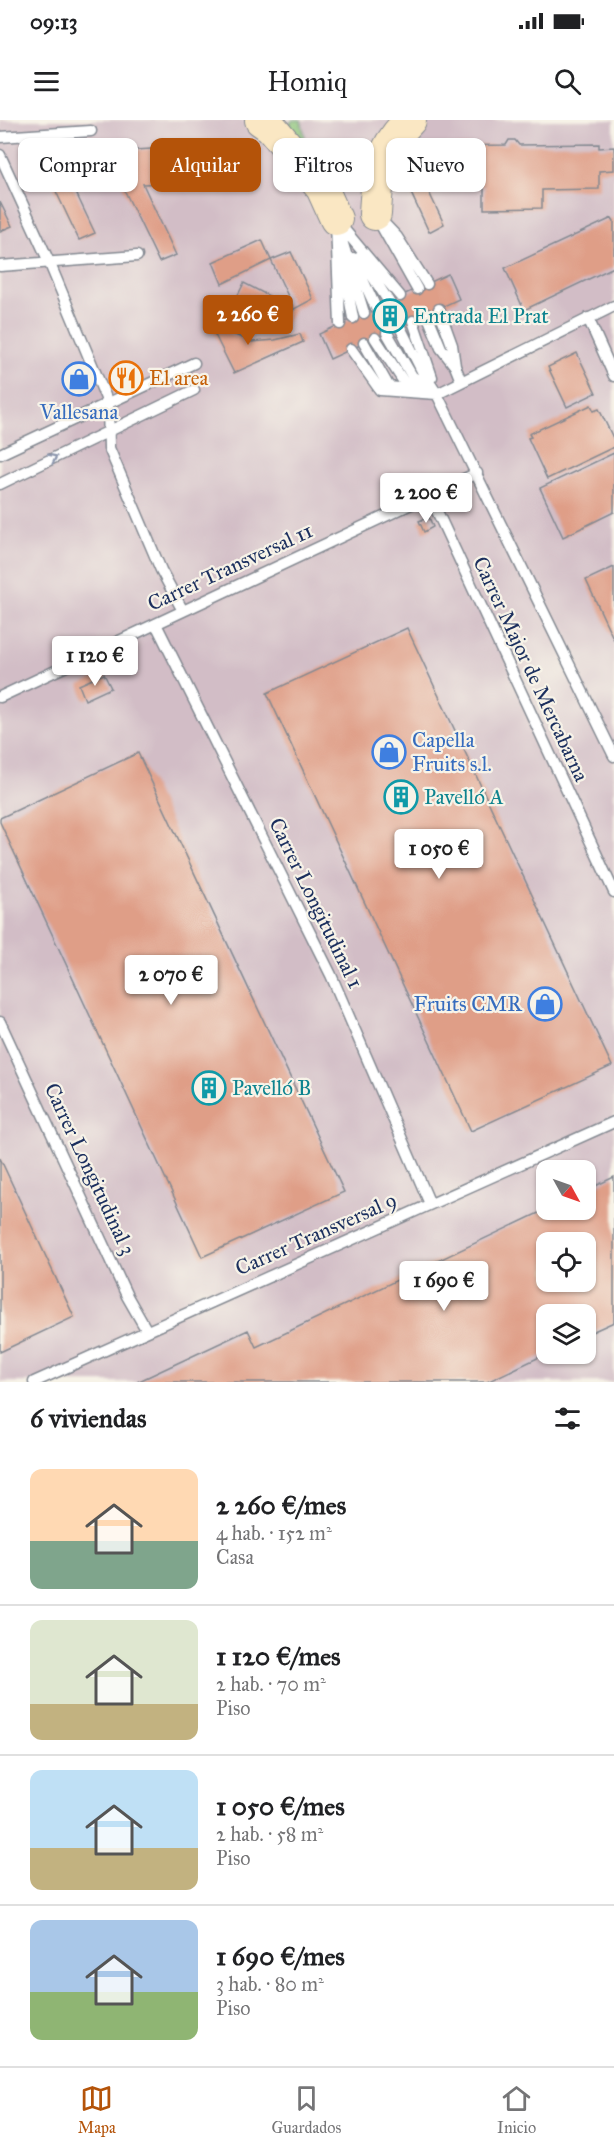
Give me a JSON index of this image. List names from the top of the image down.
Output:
{
  "streets": {
    "lane": [
      "Carrer Transversal 11",
      "Carrer Major de Mercabarna",
      "Carrer Longitudinal 1",
      "Carrer Longitudinal 3",
      "Carrer Transversal 9"
    ]
  },
  "crossings": [
    ["Carrer Transversal 11", "Carrer Major de Mercabarna"],
    ["Carrer Transversal 11", "Carrer Longitudinal 1"],
    ["Carrer Longitudinal 1", "Carrer Transversal 9"],
    ["Carrer Longitudinal 3", "Carrer Transversal 9"]
  ],
  "places": {
    "building": ["Entrada El Prat", "Pavelló A", "Pavelló B"],
    "restaurant": ["El area"],
    "shop": ["Vallesana", "Capella Fruits s.l.", "Fruits CMR"]
  },
  "north": "bottom right",
  "page": {
    "status": "09:13",
    "header": "Homiq",
    "chip": [
      "Comprar",
      "Alquilar",
      "Filtros",
      "Nuevo"
    ],
    "price": [
      "2 260 €",
      "2 200 €",
      "1 120 €",
      "1 050 €",
      "2 070 €",
      "1 690 €"
    ],
    "heading": "6 viviendas",
    "list": [
      {
        "name": "2 260 €/mes",
        "note": "4 hab. · 152 m² · Casa"
      },
      {
        "name": "1 120 €/mes",
        "note": "2 hab. · 70 m² · Piso"
      },
      {
        "name": "1 050 €/mes",
        "note": "2 hab. · 58 m² · Piso"
      },
      {
        "name": "1 690 €/mes",
        "note": "3 hab. · 80 m² · Piso"
      }
    ],
    "tabs": ["Mapa", "Guardados", "Inicio"]
  }
}
